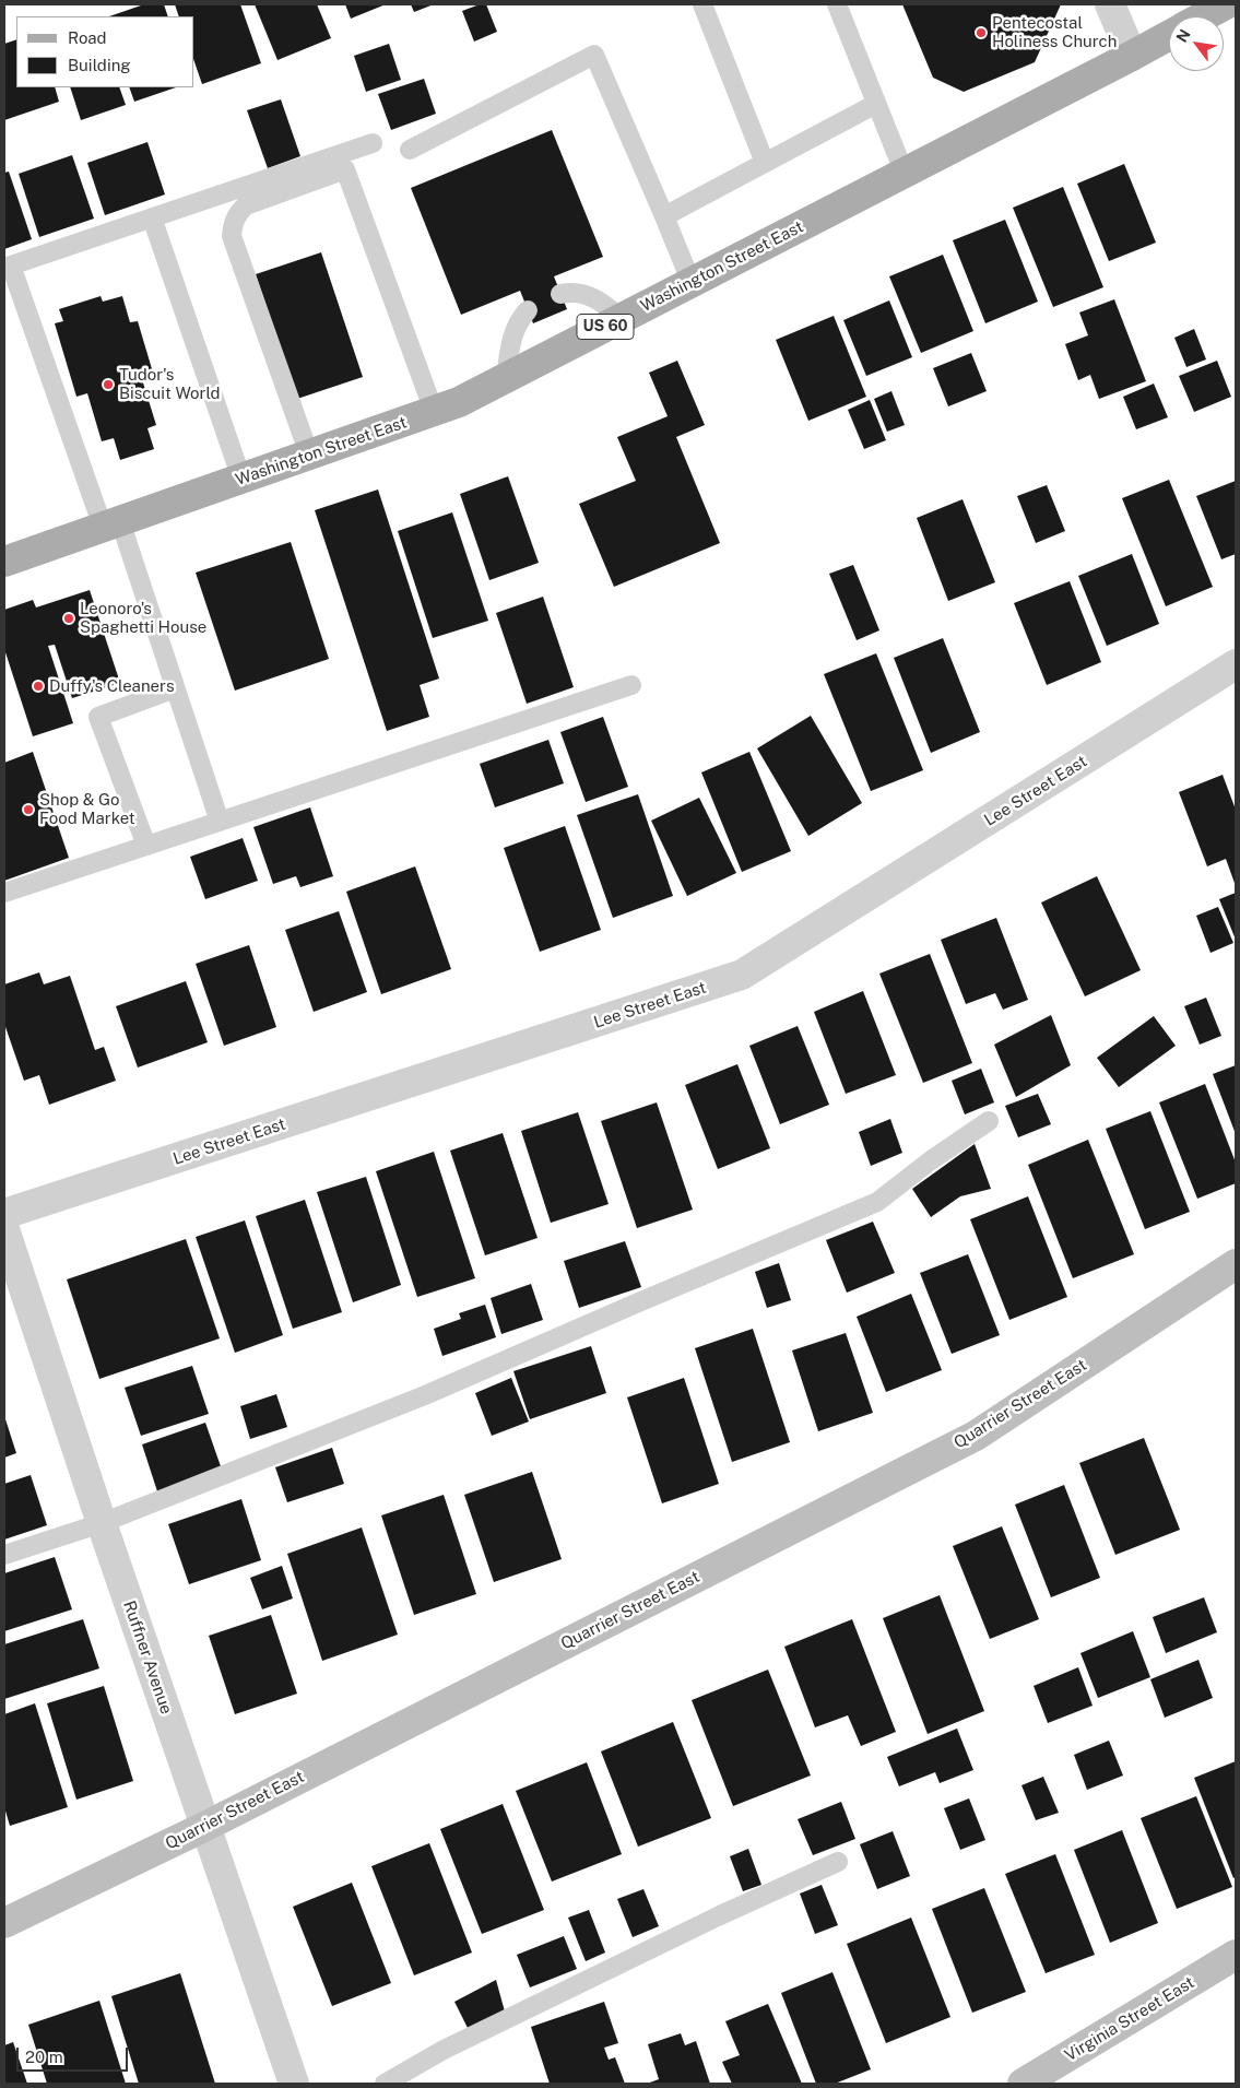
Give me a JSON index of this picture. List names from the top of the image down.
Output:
{
  "streets": {
    "main road": [
      "Washington Street East",
      "US 60",
      "Quarrier Street East",
      "Virginia Street East"
    ],
    "street": ["Lee Street East", "Ruffner Avenue"]
  },
  "crossings": [
    ["Quarrier Street East", "Ruffner Avenue"]
  ],
  "places": [
    "Pentecostal Holiness Church",
    "Tudor's Biscuit World",
    "Leonoro's Spaghetti House",
    "Duffy's Cleaners",
    "Shop & Go Food Market"
  ],
  "legend": ["Road", "Building"],
  "scale_bar": "20 m",
  "north": "top left"
}
